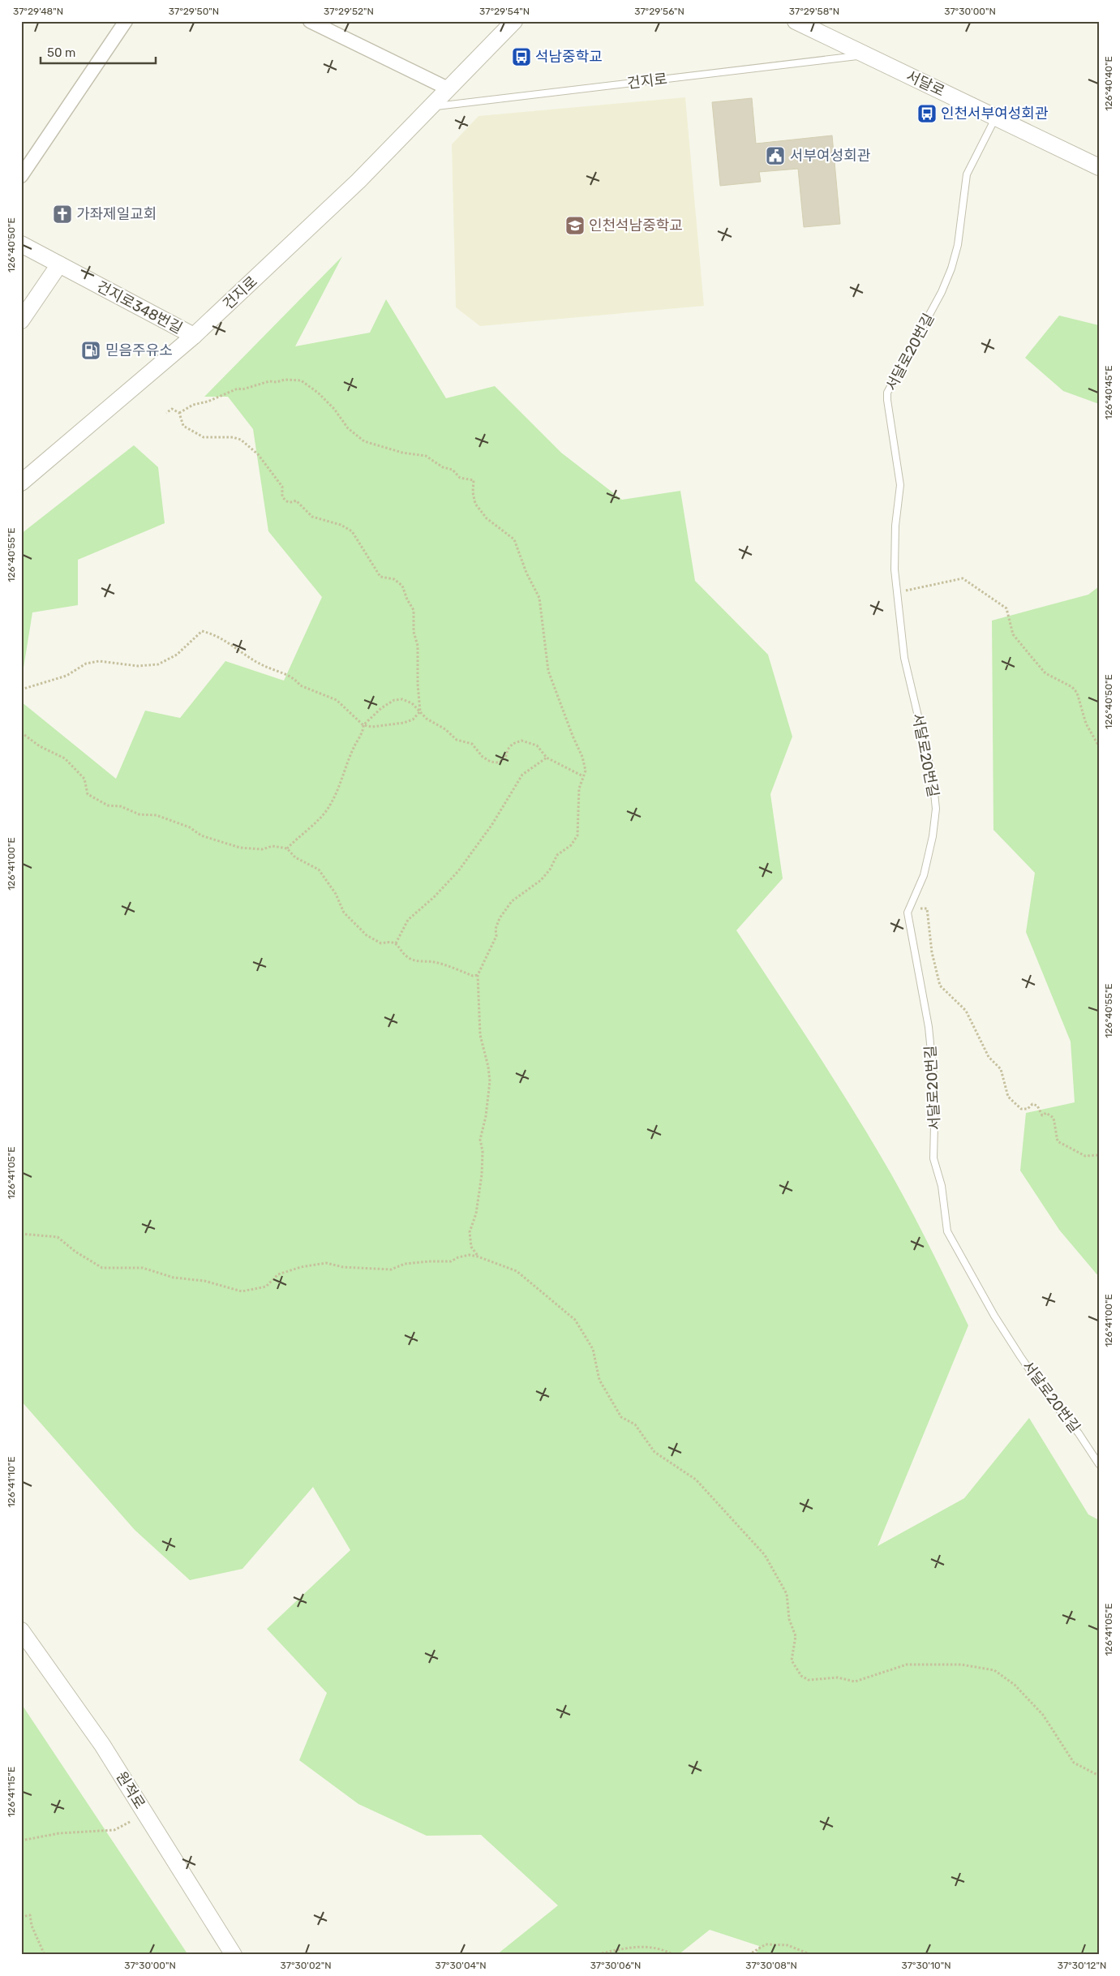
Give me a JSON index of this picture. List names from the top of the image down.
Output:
{
  "streets": {
    "street": [
      "건지로",
      "서달로",
      "건지로348번길",
      "원적로"
    ],
    "lane": ["서달로20번길"]
  },
  "crossings": [
    ["건지로", "서달로"],
    ["건지로", "건지로348번길"],
    ["서달로", "서달로20번길"]
  ],
  "places": {
    "bus stop": ["석남중학교", "인천서부여성회관"],
    "public building": ["서부여성회관"],
    "church": ["가좌제일교회"],
    "school or university": ["인천석남중학교"],
    "fuel station": ["믿음주유소"]
  },
  "scale_bar": "50 m",
  "coordinates": [
    "37°29'48\"N",
    "37°29'50\"N",
    "37°29'52\"N",
    "37°29'54\"N",
    "37°29'56\"N",
    "37°29'58\"N",
    "37°30'00\"N",
    "126°40'40\"E",
    "126°40'50\"E",
    "126°40'45\"E",
    "126°40'55\"E",
    "126°41'00\"E",
    "126°41'05\"E",
    "126°41'10\"E",
    "126°41'15\"E",
    "37°30'02\"N",
    "37°30'04\"N",
    "37°30'06\"N",
    "37°30'08\"N",
    "37°30'10\"N",
    "37°30'12\"N"
  ]
}
